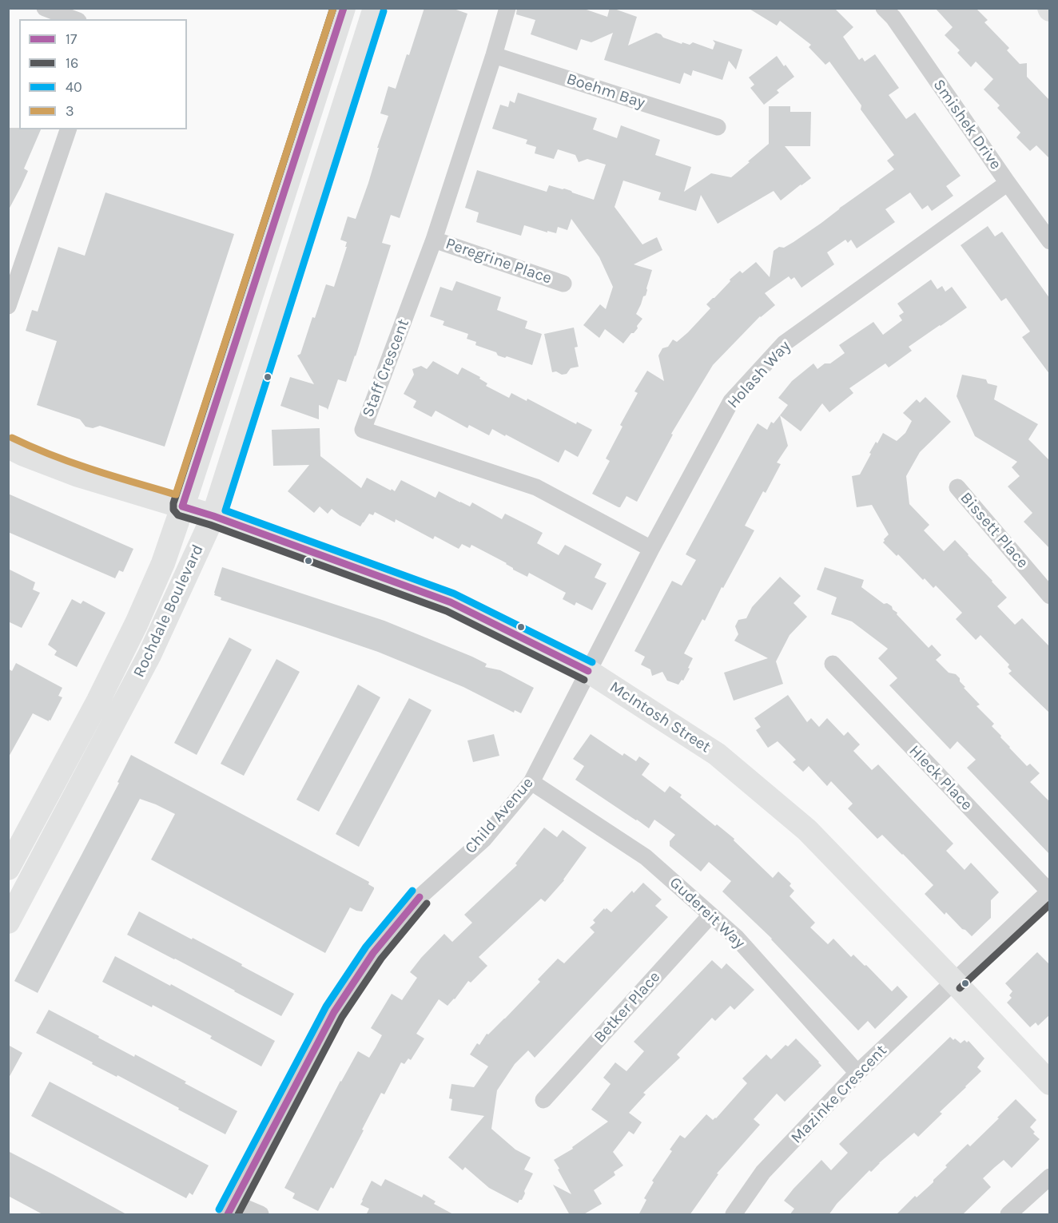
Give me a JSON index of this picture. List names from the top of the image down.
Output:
{
  "streets": {
    "main road": ["Rochdale Boulevard", "McIntosh Street"],
    "street": [
      "Boehm Bay",
      "Smishek Drive",
      "Peregrine Place",
      "Staff Crescent",
      "Holash Way",
      "Bissett Place",
      "Hleck Place",
      "Child Avenue",
      "Gudereit Way",
      "Betker Place",
      "Mazinke Crescent"
    ]
  },
  "crossings": [
    ["Boehm Bay", "Staff Crescent"],
    ["Smishek Drive", "Holash Way"],
    ["Peregrine Place", "Staff Crescent"],
    ["Staff Crescent", "Holash Way"],
    ["Holash Way", "McIntosh Street"],
    ["Holash Way", "Child Avenue"],
    ["Rochdale Boulevard", "McIntosh Street"],
    ["McIntosh Street", "Child Avenue"],
    ["McIntosh Street", "Mazinke Crescent"],
    ["Hleck Place", "Mazinke Crescent"],
    ["Child Avenue", "Gudereit Way"],
    ["Gudereit Way", "Betker Place"],
    ["Gudereit Way", "Mazinke Crescent"]
  ],
  "lines": [
    "transit line 17",
    "transit line 16",
    "transit line 3",
    "transit line 40"
  ],
  "legend": [
    "17",
    "16",
    "40",
    "3"
  ]
}
